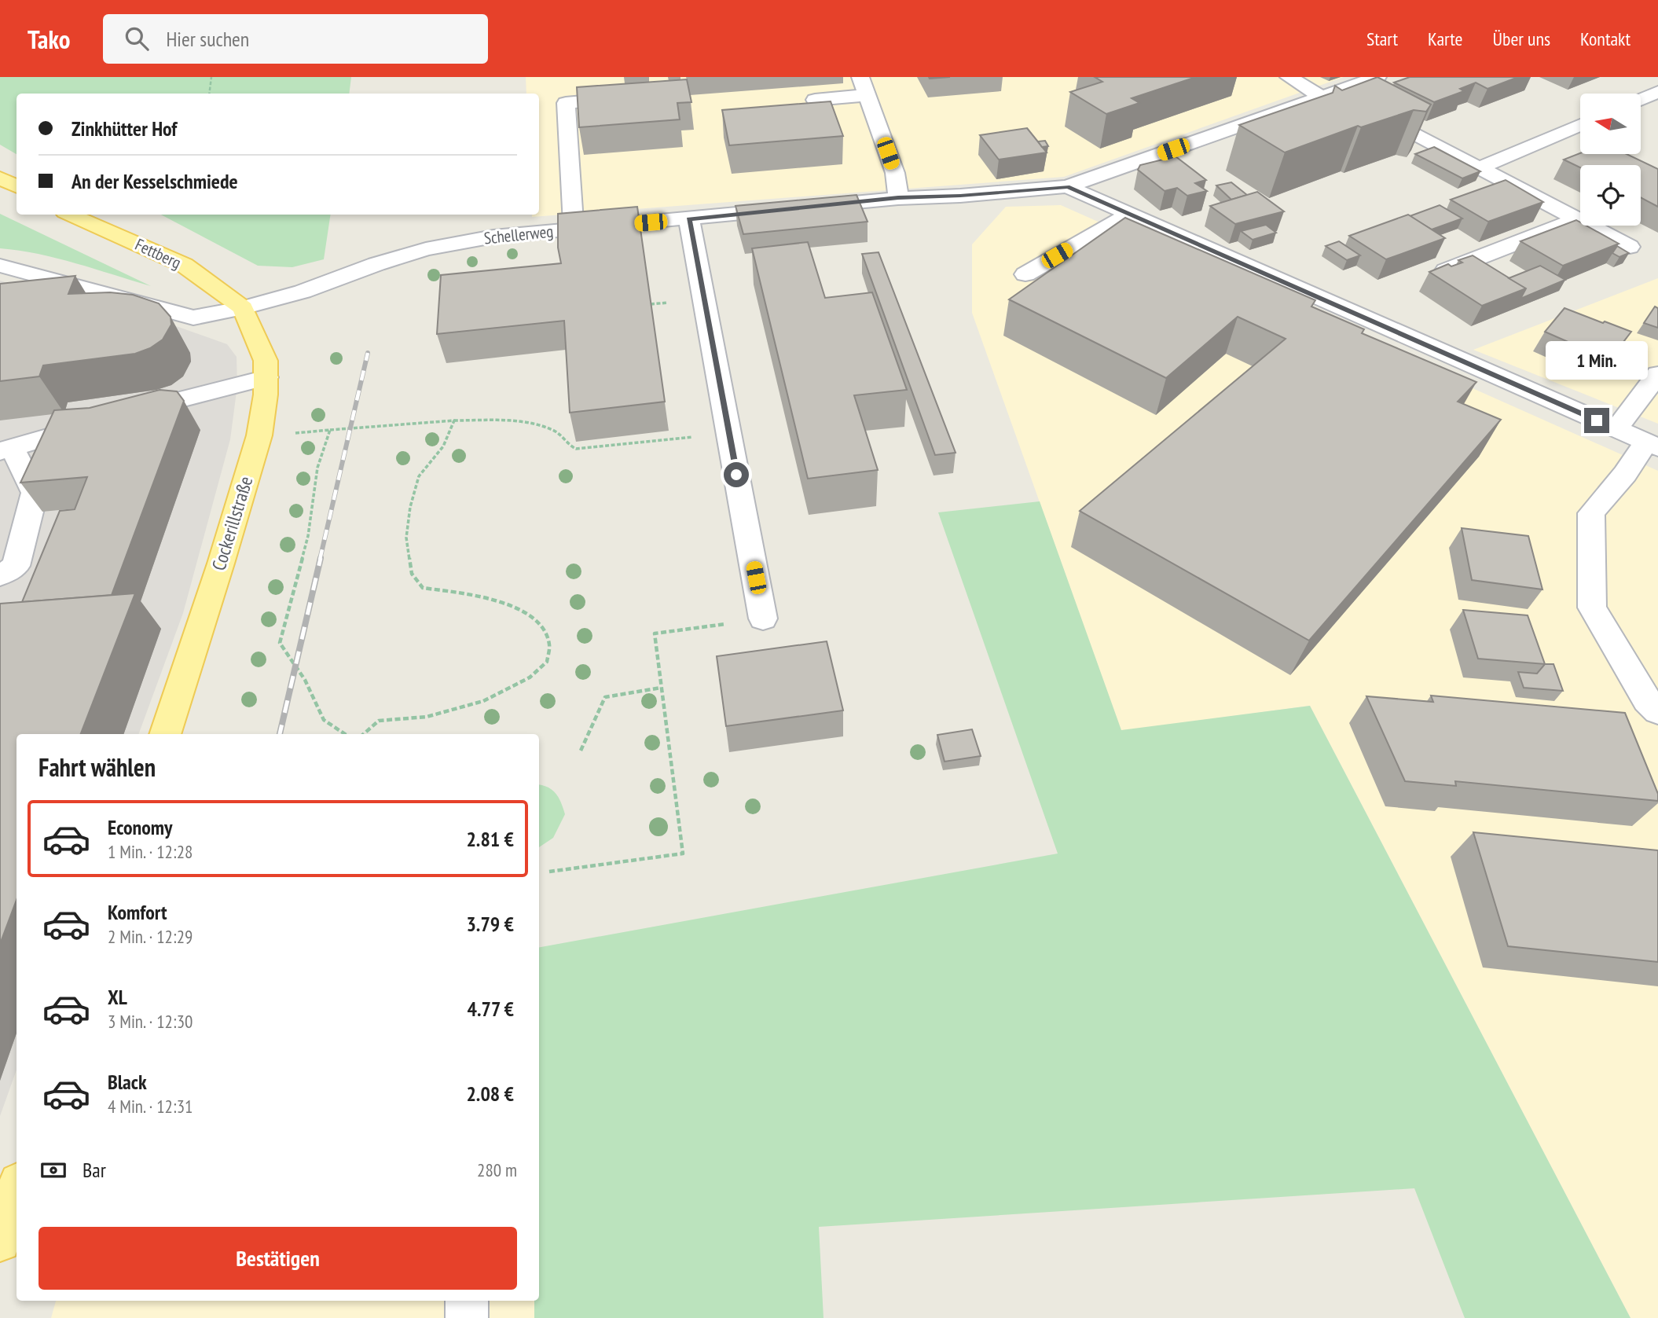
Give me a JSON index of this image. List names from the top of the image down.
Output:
{
  "streets": {
    "main road": ["Fettberg", "Cockerillstraße"],
    "street": ["Schellerweg"]
  },
  "crossings": [
    ["Schellerweg", "Fettberg"],
    ["Schellerweg", "Cockerillstraße"],
    ["Fettberg", "Cockerillstraße"]
  ],
  "north": "left",
  "page": {
    "header": "Tako",
    "search": "Hier suchen",
    "nav": [
      "Start",
      "Karte",
      "Über uns",
      "Kontakt"
    ],
    "banner": ["Zinkhütter Hof", "An der Kesselschmiede"],
    "bubble": "1 Min.",
    "heading": "Fahrt wählen",
    "list": [
      {
        "name": "Economy",
        "note": "1 Min. · 12:28",
        "value": "2.81 €"
      },
      {
        "name": "Komfort",
        "note": "2 Min. · 12:29",
        "value": "3.79 €"
      },
      {
        "name": "XL",
        "note": "3 Min. · 12:30",
        "value": "4.77 €"
      },
      {
        "name": "Black",
        "note": "4 Min. · 12:31",
        "value": "2.08 €"
      }
    ],
    "pay": ["Bar", "280 m"],
    "buttons": "Bestätigen"
  }
}
